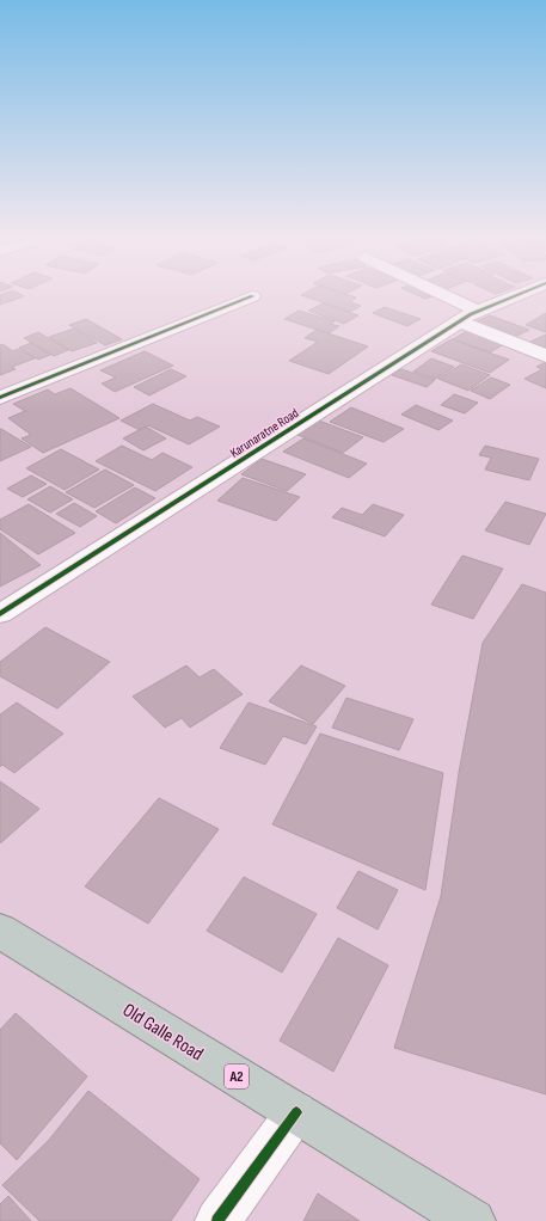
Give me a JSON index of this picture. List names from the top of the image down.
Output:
{
  "streets": {
    "highway": ["Old Galle Road", "A2"],
    "street": ["Karunaratne Road"]
  }
}
